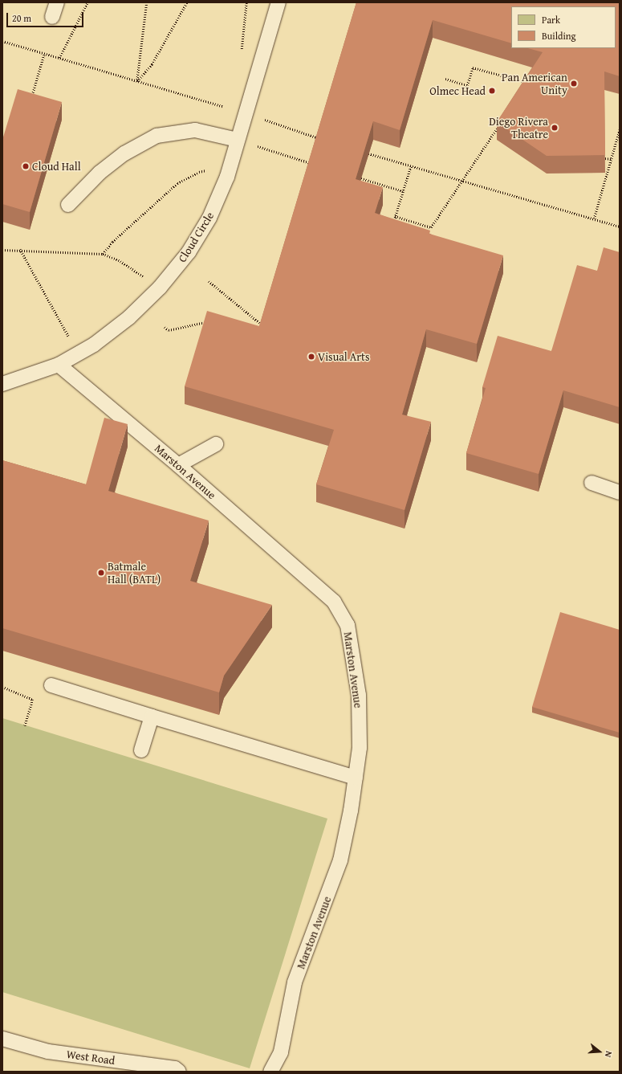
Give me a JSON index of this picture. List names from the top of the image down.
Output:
{
  "streets": {
    "lane": ["Cloud Circle", "Marston Avenue", "West Road"]
  },
  "crossings": [
    ["Cloud Circle", "Marston Avenue"]
  ],
  "places": [
    "Pan American Unity",
    "Olmec Head",
    "Diego Rivera Theatre",
    "Cloud Hall",
    "Visual Arts",
    "Batmale Hall (BATL)"
  ],
  "legend": ["Park", "Building"],
  "scale_bar": "20 m",
  "north": "right"
}
